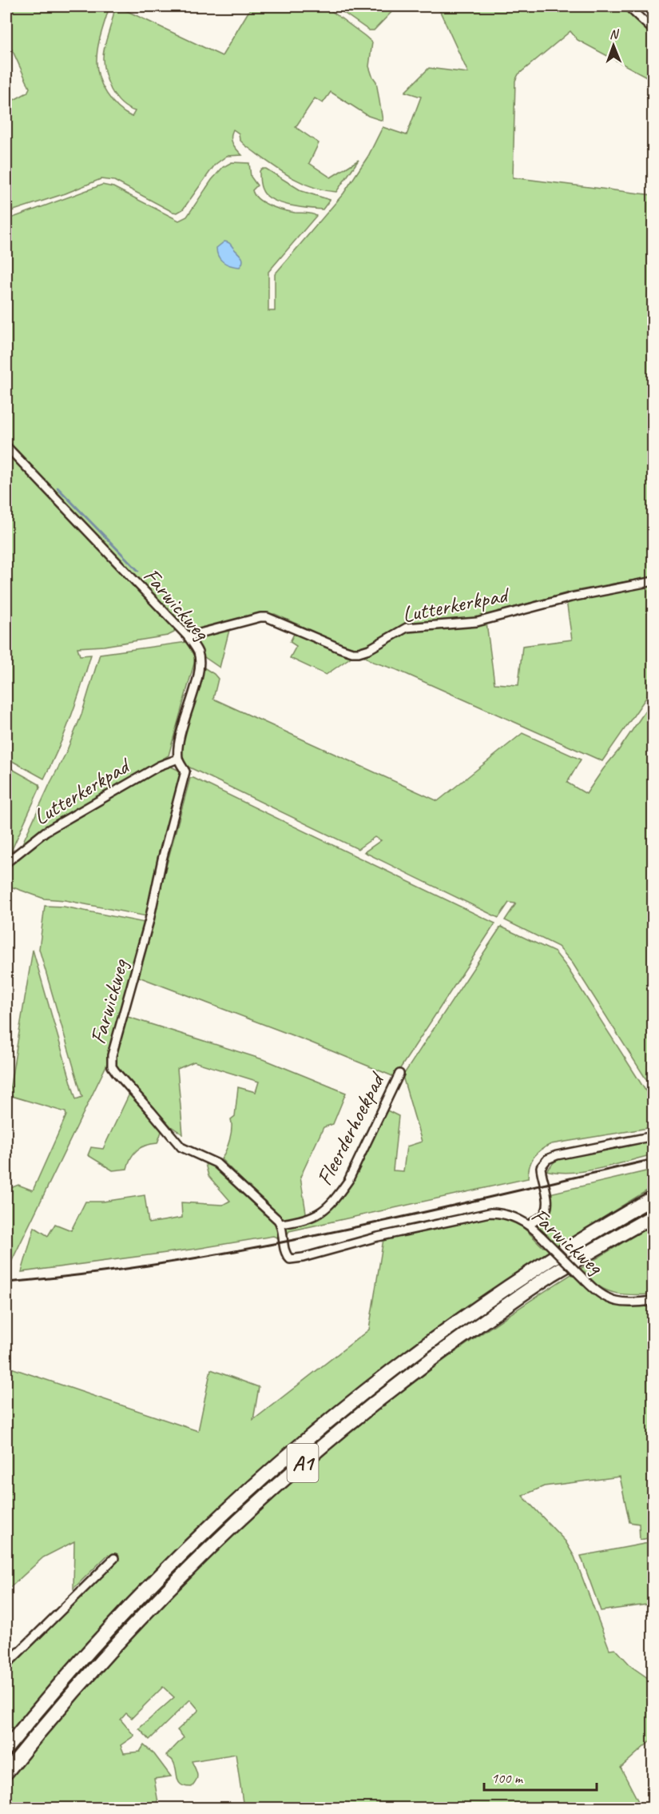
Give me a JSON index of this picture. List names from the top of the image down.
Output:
{
  "streets": {
    "highway": ["A1"],
    "street": ["Farwickweg", "Lutterkerkpad", "Fleerderhoekpad"]
  },
  "crossings": [
    ["Farwickweg", "Lutterkerkpad"],
    ["Farwickweg", "Fleerderhoekpad"]
  ],
  "scale_bar": "100 m",
  "north": "top"
}
